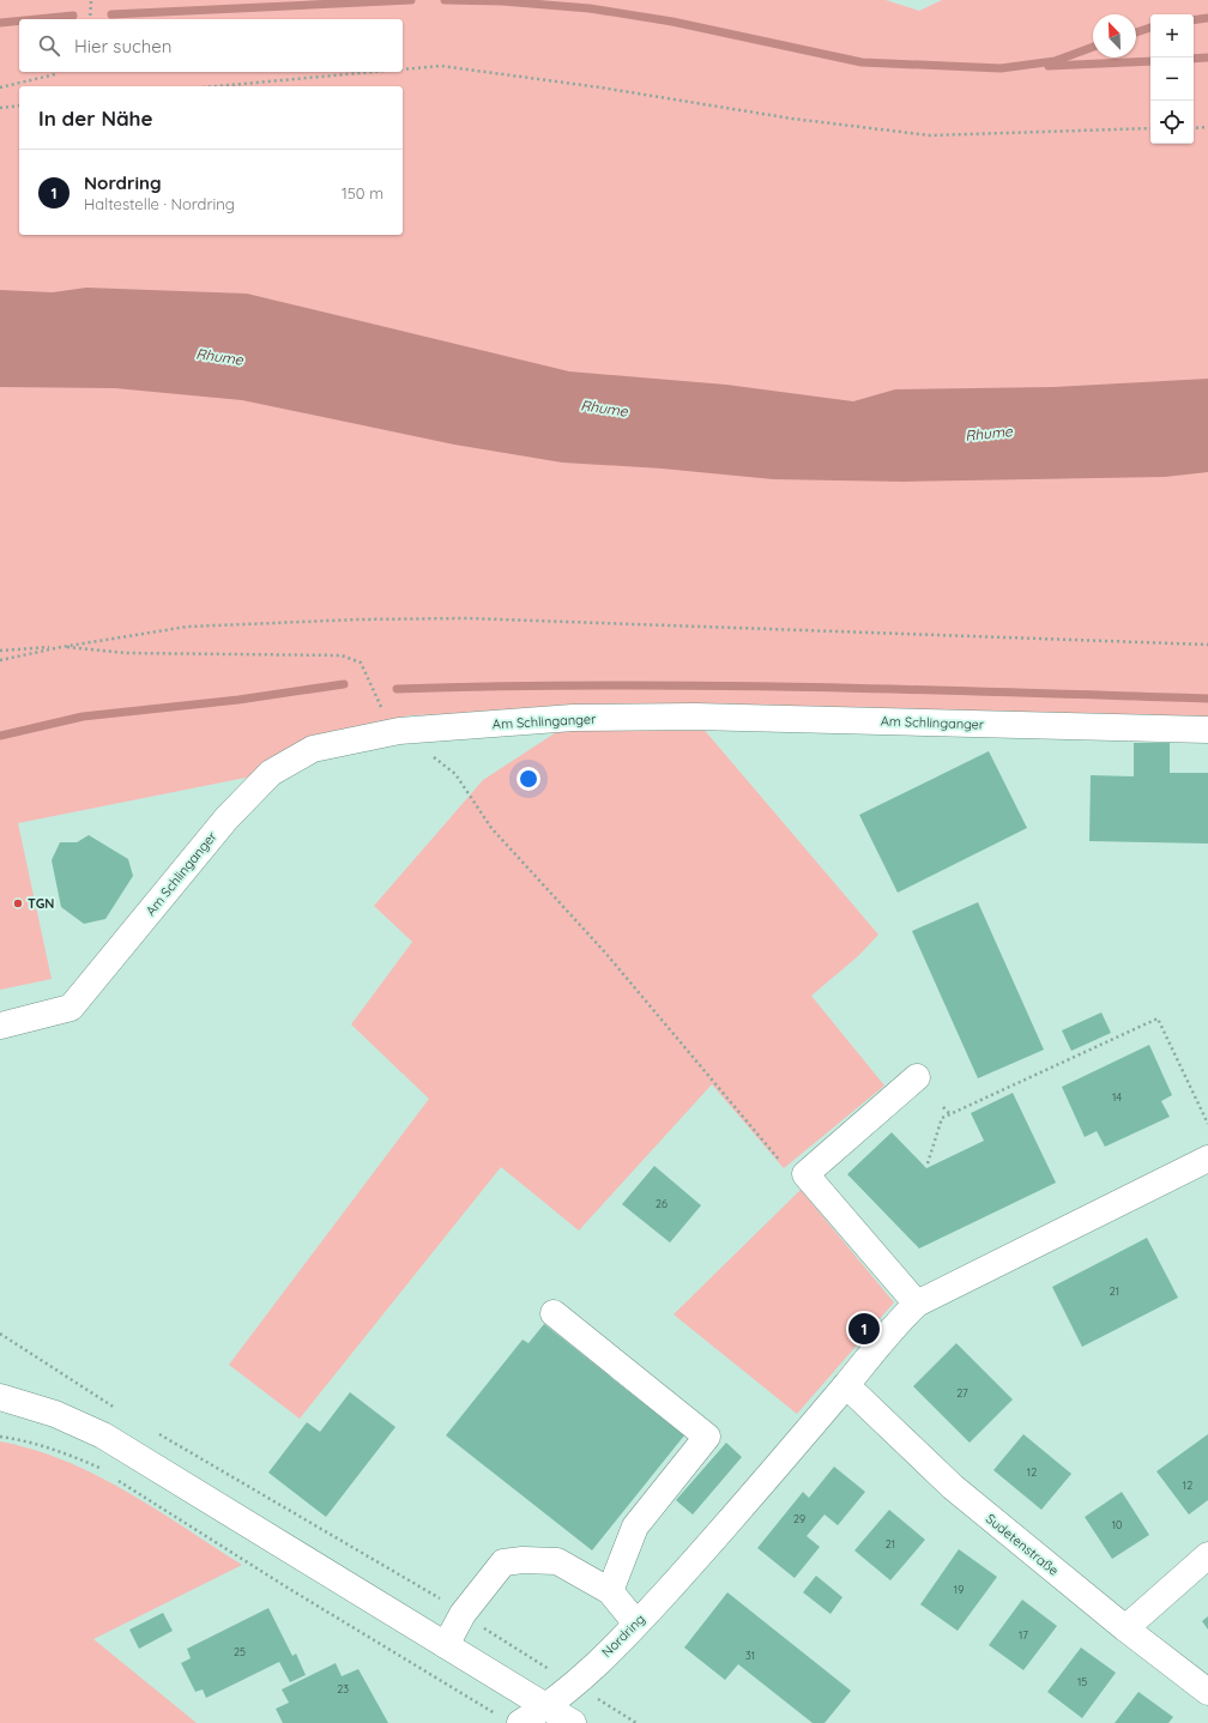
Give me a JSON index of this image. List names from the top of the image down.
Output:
{
  "streets": {
    "street": ["Am Schlinganger", "Sudetenstraße", "Nordring"]
  },
  "crossings": [
    ["Sudetenstraße", "Nordring"]
  ],
  "water": ["Rhume"],
  "places": ["TGN"],
  "house_numbers": [
    "14",
    "26",
    "21",
    "27",
    "12",
    "12",
    "29",
    "10",
    "21",
    "19",
    "17",
    "25",
    "31",
    "15",
    "23"
  ],
  "north": "top left",
  "page": {
    "map_buttons": ["+", "−"],
    "search": "Hier suchen",
    "heading": "In der Nähe",
    "list": [
      {
        "mark": "1",
        "name": "Nordring",
        "note": "Haltestelle · Nordring",
        "value": "150 m"
      }
    ],
    "pins": "1"
  }
}
